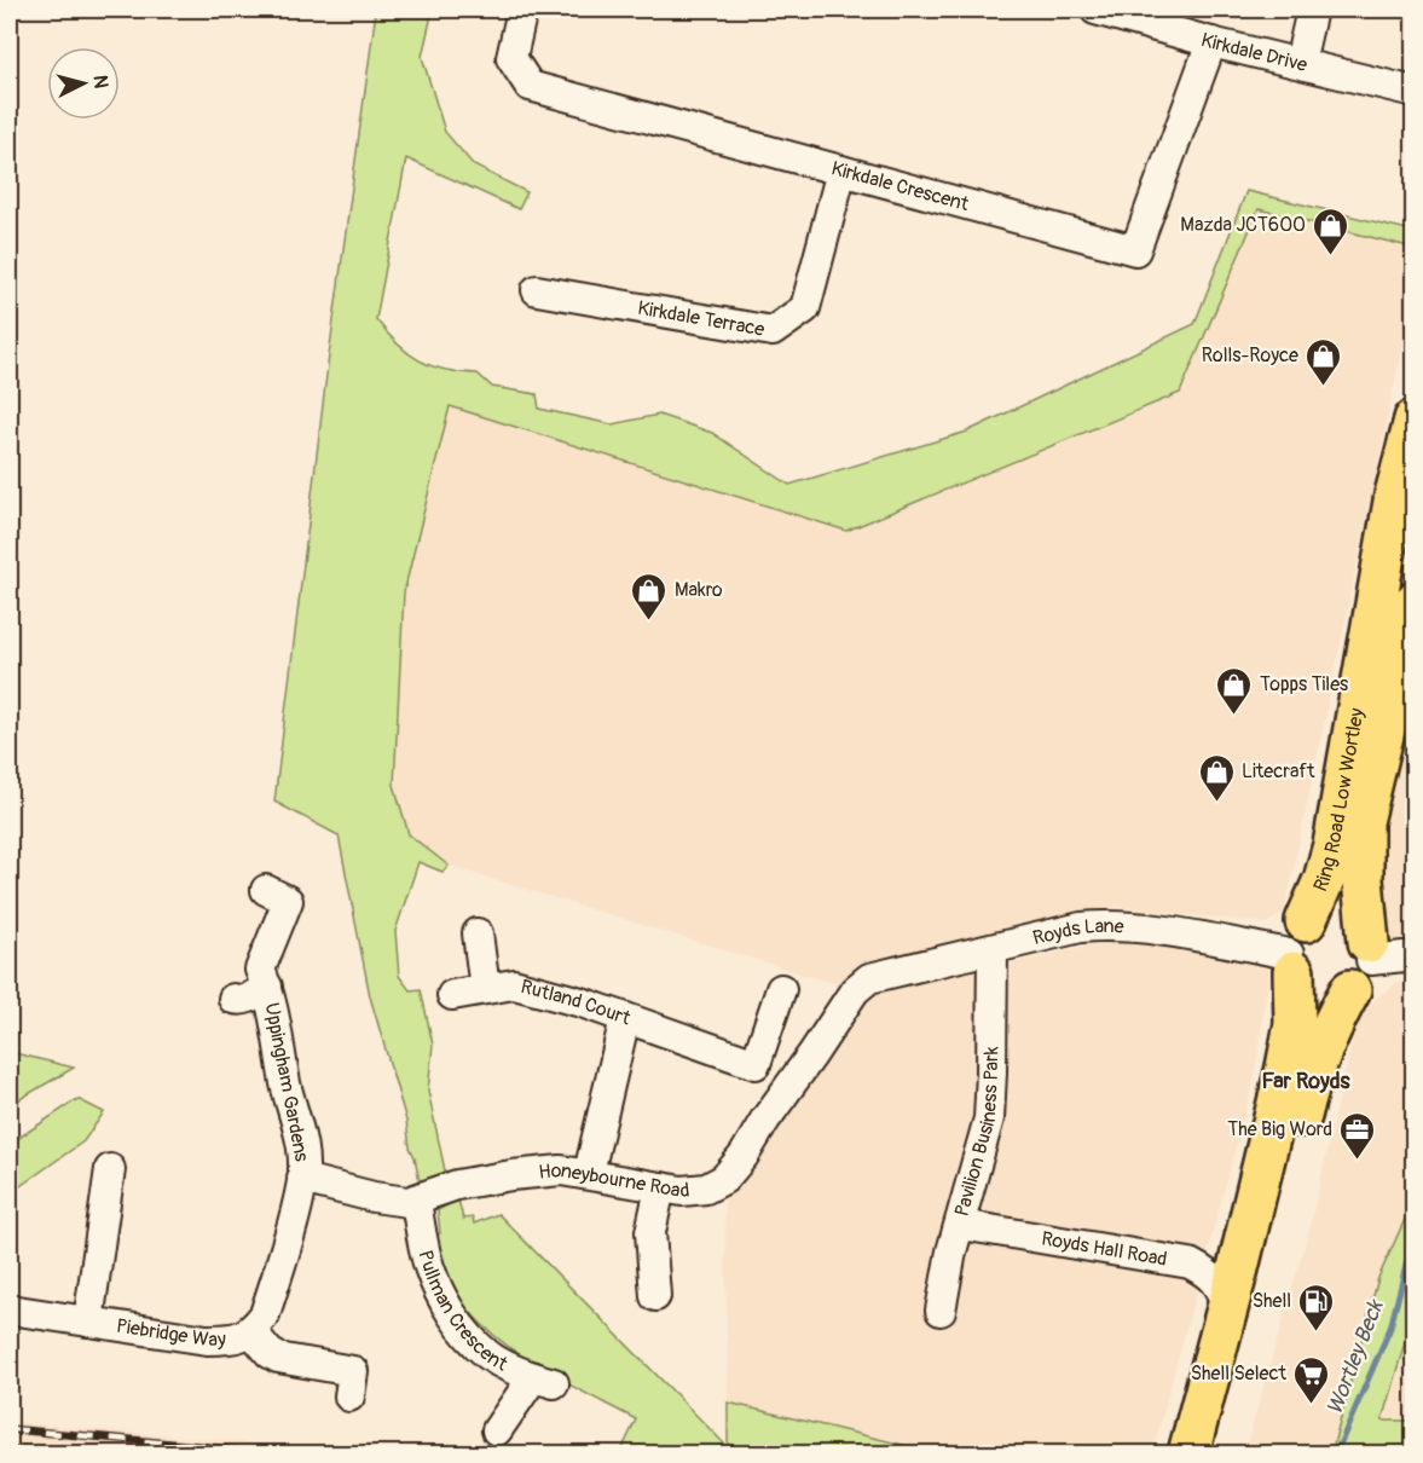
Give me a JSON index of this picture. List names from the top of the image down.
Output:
{
  "streets": {
    "highway": ["Ring Road Low Wortley"],
    "street": [
      "Kirkdale Drive",
      "Kirkdale Crescent",
      "Kirkdale Terrace",
      "Royds Lane",
      "Rutland Court",
      "Uppingham Gardens",
      "Pavilion Business Park",
      "Honeybourne Road",
      "Royds Hall Road",
      "Pullman Crescent",
      "Piebridge Way"
    ]
  },
  "crossings": [
    ["Kirkdale Drive", "Kirkdale Crescent"],
    ["Kirkdale Crescent", "Kirkdale Terrace"],
    ["Ring Road Low Wortley", "Royds Lane"],
    ["Ring Road Low Wortley", "Royds Hall Road"],
    ["Royds Lane", "Pavilion Business Park"],
    ["Royds Lane", "Honeybourne Road"],
    ["Rutland Court", "Honeybourne Road"],
    ["Uppingham Gardens", "Honeybourne Road"],
    ["Uppingham Gardens", "Piebridge Way"],
    ["Pavilion Business Park", "Royds Hall Road"],
    ["Honeybourne Road", "Pullman Crescent"],
    ["Honeybourne Road", "Piebridge Way"]
  ],
  "districts": ["Far Royds"],
  "water": ["Wortley Beck"],
  "places": {
    "shop": [
      "Mazda JCT600",
      "Rolls-Royce",
      "Makro",
      "Topps Tiles",
      "Litecraft"
    ],
    "office": ["The Big Word"],
    "fuel station": ["Shell"],
    "supermarket": ["Shell Select"]
  },
  "north": "right"
}
